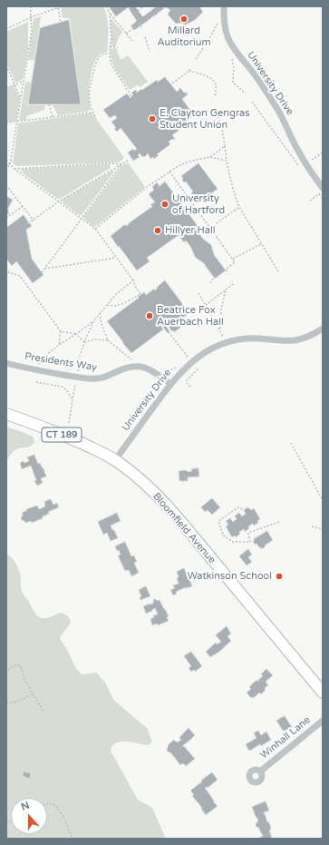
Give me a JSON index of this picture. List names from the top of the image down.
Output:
{
  "streets": {
    "main road": ["CT 189", "Bloomfield Avenue"],
    "street": ["University Drive", "Presidents Way", "Winhall Lane"]
  },
  "crossings": [
    ["University Drive", "Presidents Way"],
    ["University Drive", "Bloomfield Avenue"]
  ],
  "places": [
    "Millard Auditorium",
    "E. Clayton Gengras Student Union",
    "University of Hartford",
    "Hillyer Hall",
    "Beatrice Fox Auerbach Hall",
    "Watkinson School"
  ],
  "north": "top"
}
